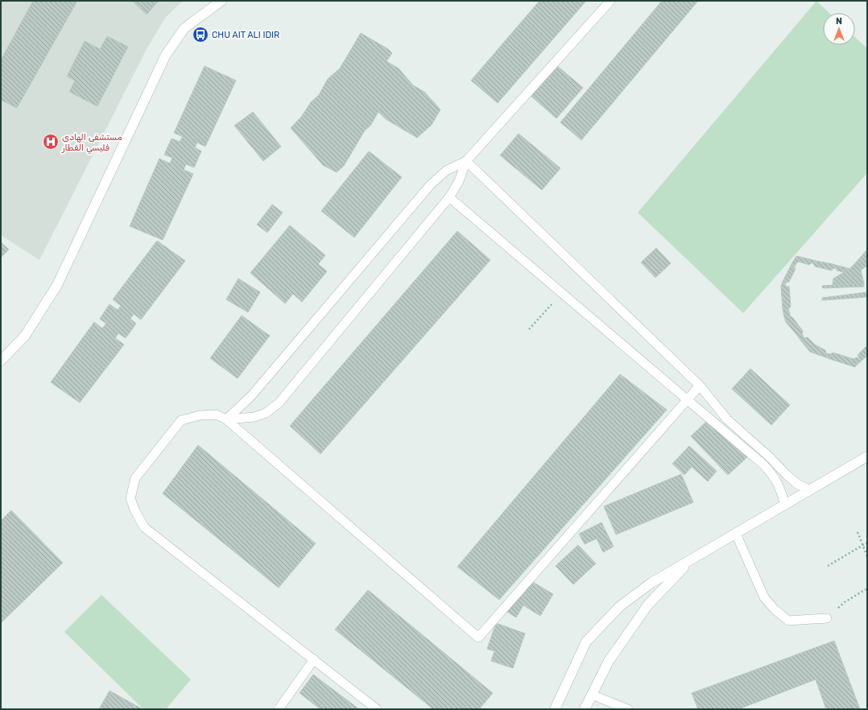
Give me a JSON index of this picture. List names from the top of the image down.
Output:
{
  "places": {
    "bus stop": ["CHU AIT ALI IDIR"],
    "hospital": ["مستشفى الهادي فليسي القطار"]
  },
  "north": "top"
}
